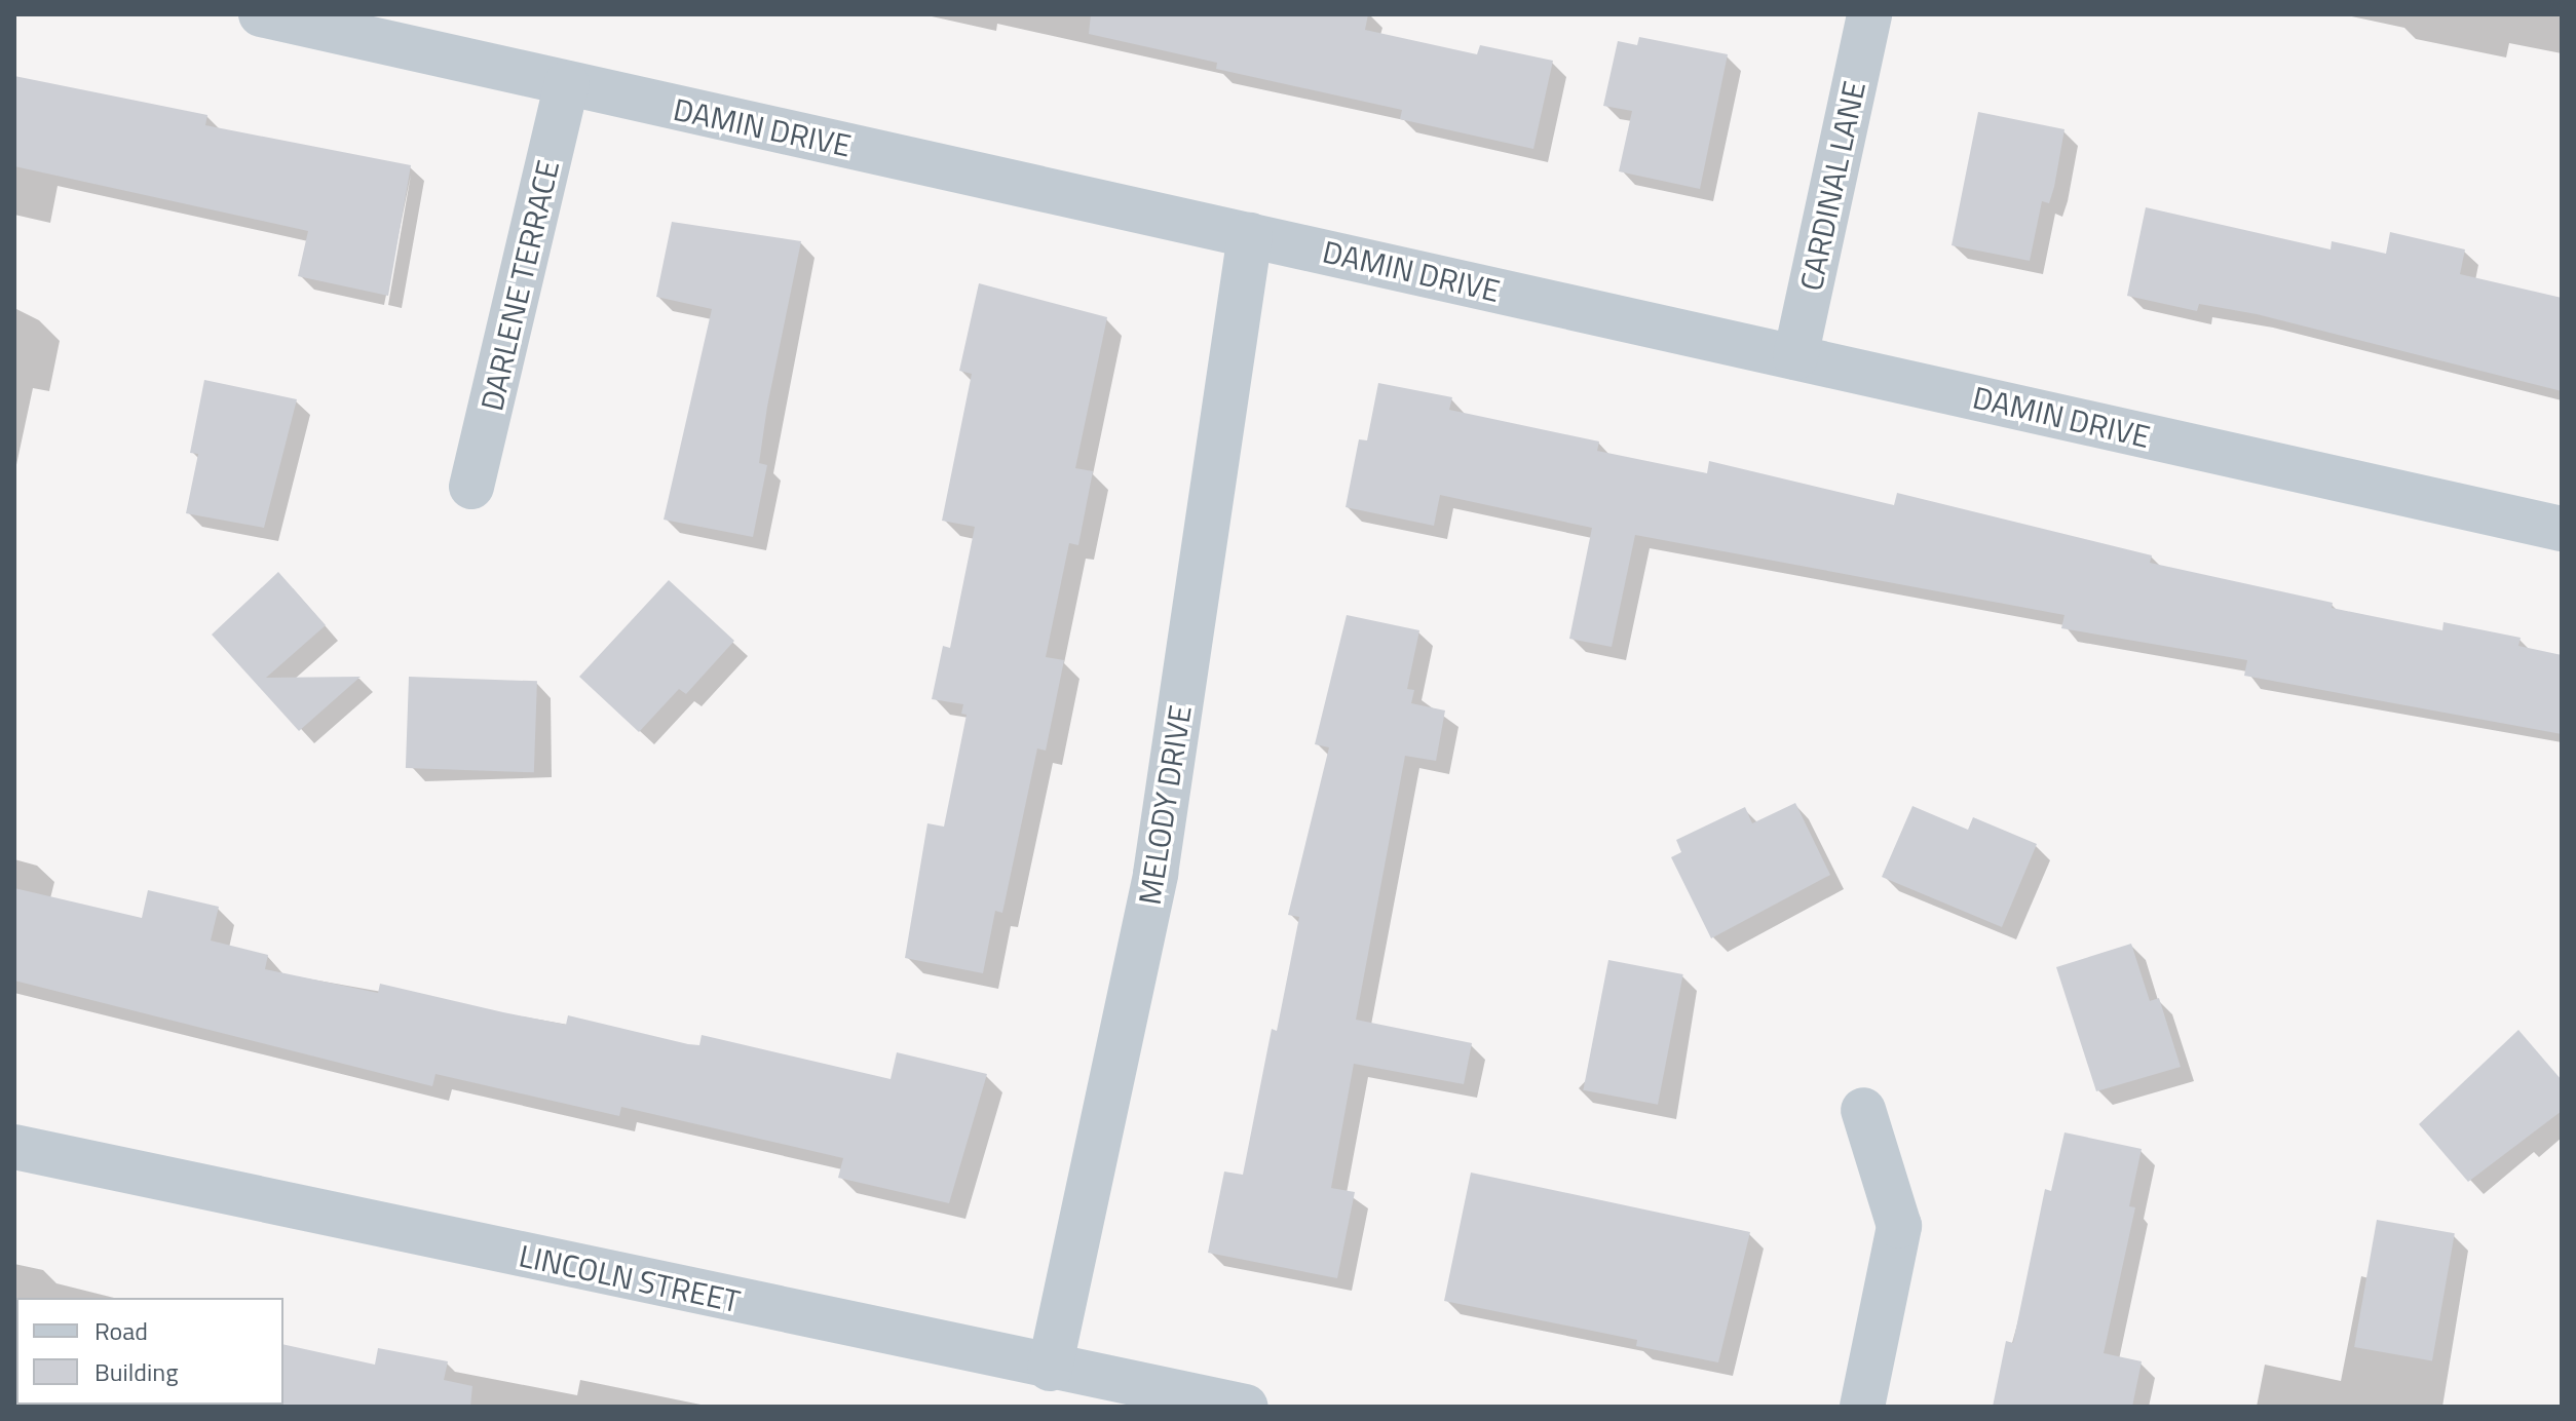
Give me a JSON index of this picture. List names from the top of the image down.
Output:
{
  "streets": {
    "street": [
      "DAMIN DRIVE",
      "CARDINAL LANE",
      "DARLENE TERRACE",
      "MELODY DRIVE",
      "LINCOLN STREET"
    ]
  },
  "crossings": [
    ["DAMIN DRIVE", "CARDINAL LANE"],
    ["DAMIN DRIVE", "DARLENE TERRACE"],
    ["DAMIN DRIVE", "MELODY DRIVE"],
    ["MELODY DRIVE", "LINCOLN STREET"]
  ],
  "legend": ["Road", "Building"]
}
